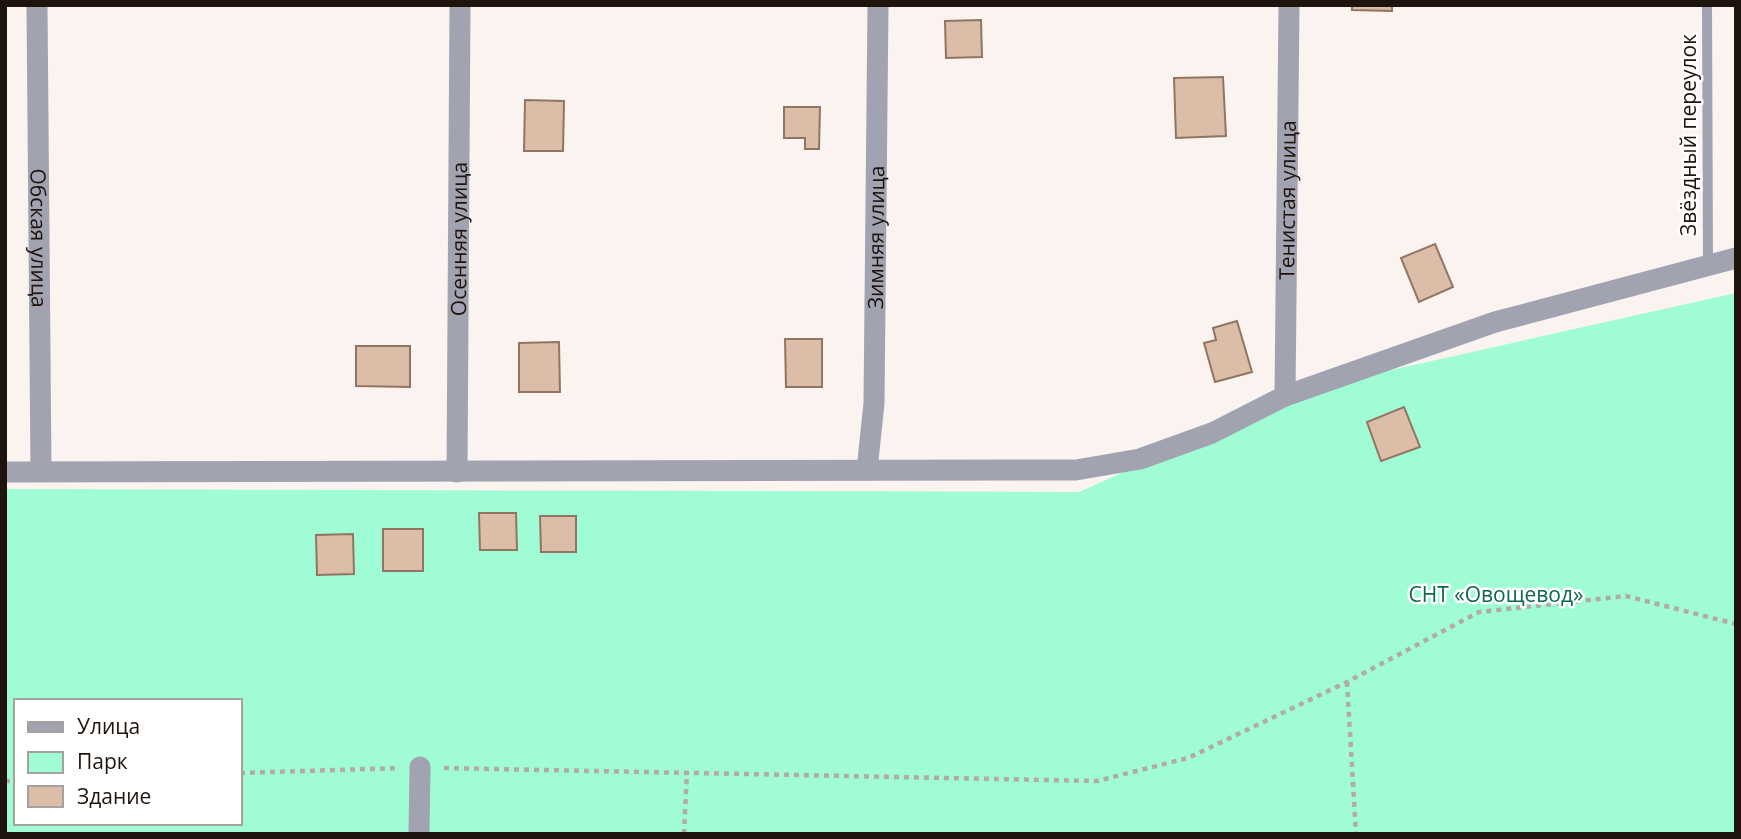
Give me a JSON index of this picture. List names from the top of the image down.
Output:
{
  "streets": {
    "street": [
      "Тенистая улица",
      "Обская улица",
      "Зимняя улица",
      "Осенняя улица"
    ],
    "lane": ["Звёздный переулок"]
  },
  "parks": ["СНТ «Овощевод»"],
  "legend": ["Улица", "Парк", "Здание"]
}
